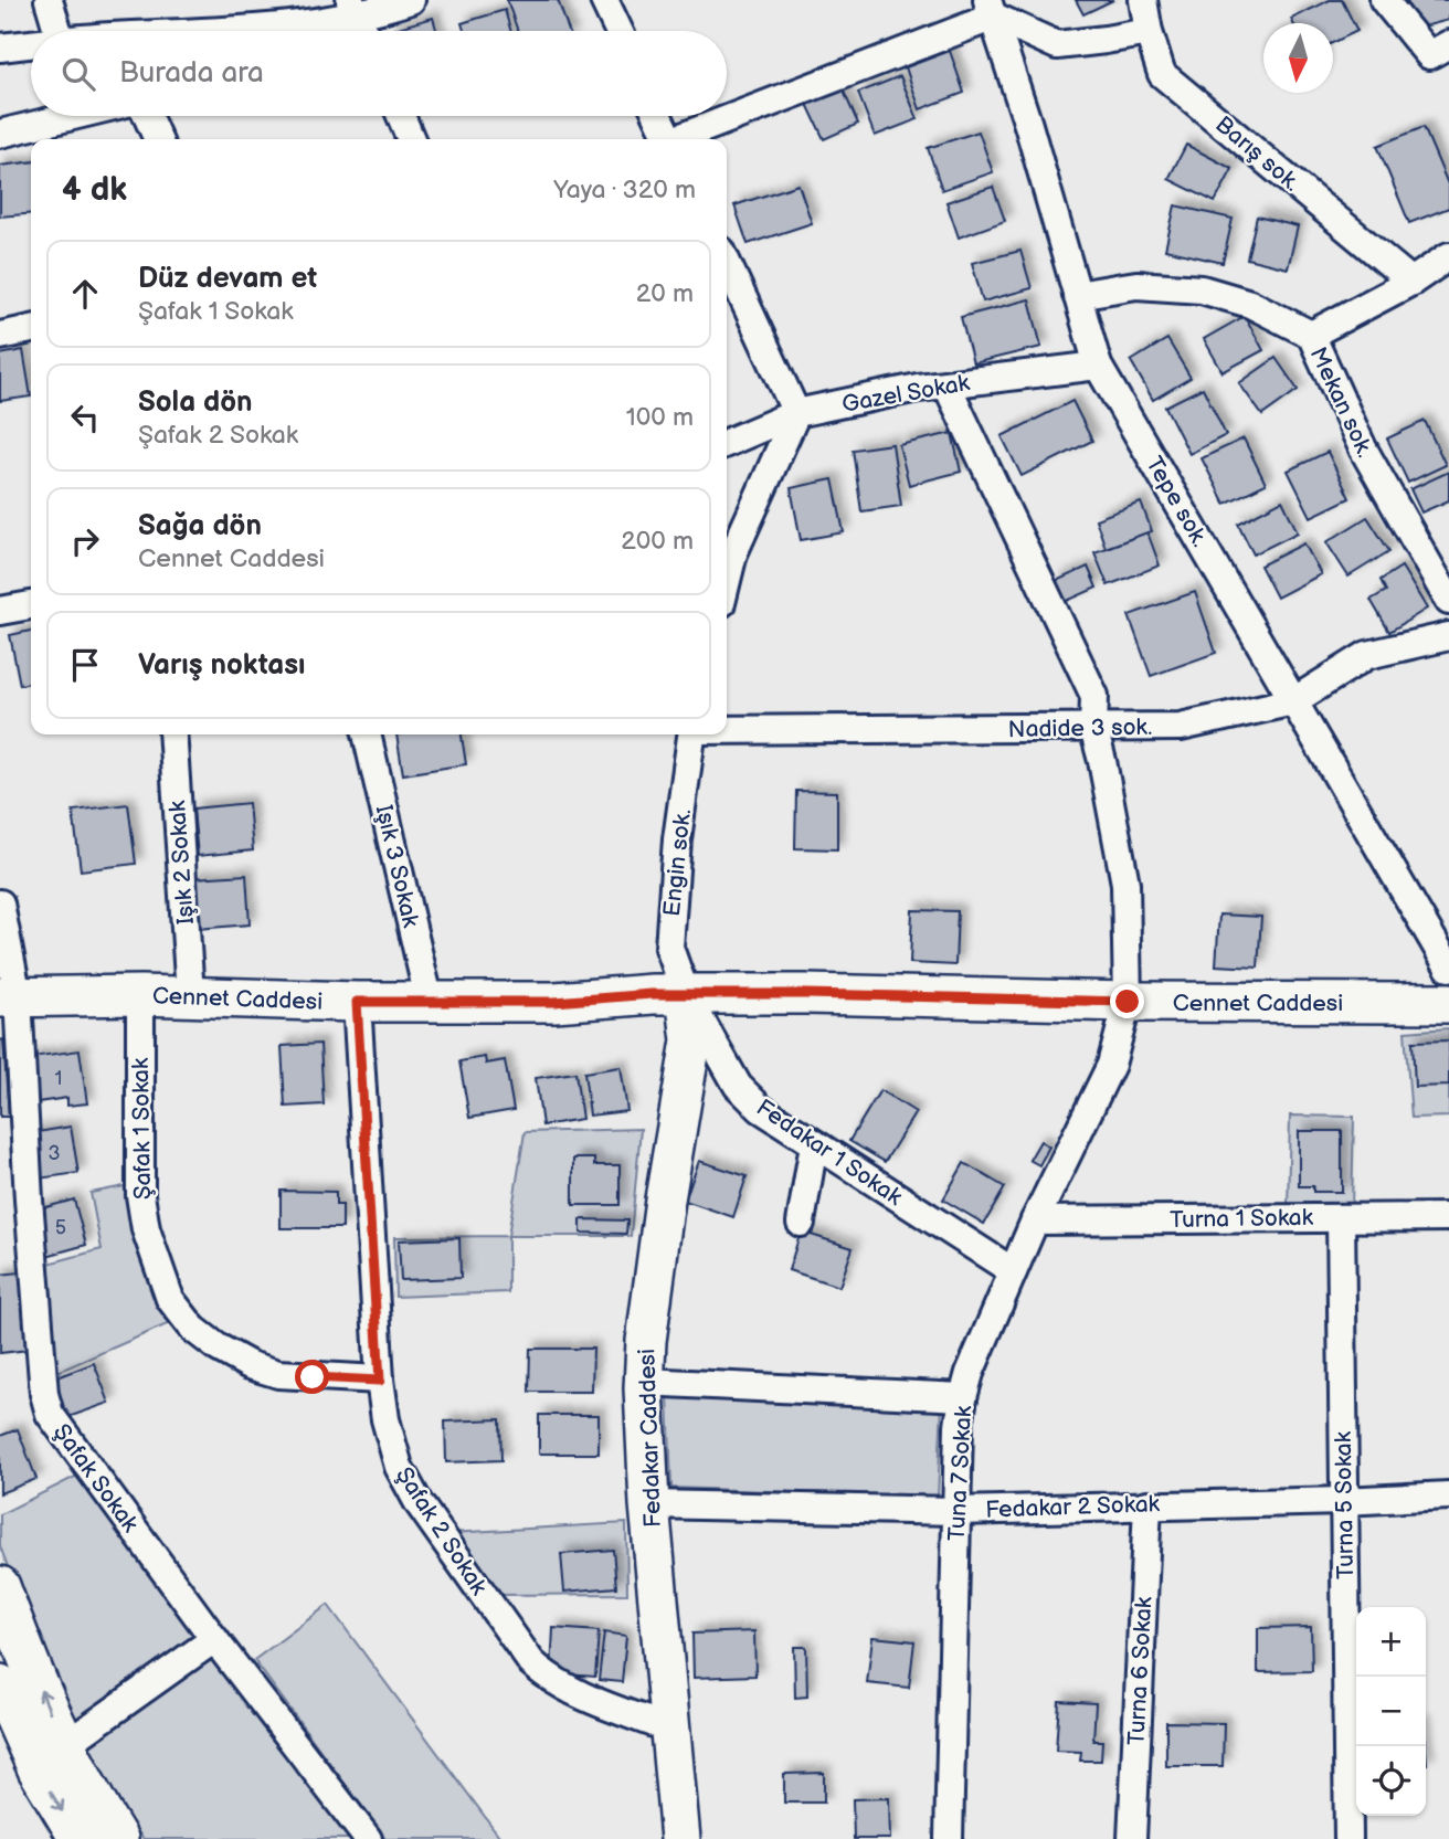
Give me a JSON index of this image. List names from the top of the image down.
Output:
{
  "streets": {
    "street": [
      "Barış sok.",
      "Gazel Sokak",
      "Mekan sok.",
      "Tepe sok.",
      "Nadide 3 sok.",
      "Işık 2 Sokak",
      "Engin sok.",
      "Işık 3 Sokak",
      "Cennet Caddesi",
      "Şafak 1 Sokak",
      "Fedakar 1 Sokak",
      "Turna 1 Sokak",
      "Fedakar Caddesi",
      "Tuna 7 Sokak",
      "Şafak Sokak",
      "Turna 5 Sokak",
      "Fedakar 2 Sokak",
      "Şafak 2 Sokak",
      "Turna 6 Sokak"
    ]
  },
  "crossings": [
    ["Gazel Sokak", "Tepe sok."],
    ["Gazel Sokak", "Tuna 7 Sokak"],
    ["Mekan sok.", "Tepe sok."],
    ["Tepe sok.", "Nadide 3 sok."],
    ["Nadide 3 sok.", "Tuna 7 Sokak"],
    ["Işık 2 Sokak", "Cennet Caddesi"],
    ["Engin sok.", "Cennet Caddesi"],
    ["Engin sok.", "Fedakar 1 Sokak"],
    ["Engin sok.", "Fedakar Caddesi"],
    ["Işık 3 Sokak", "Cennet Caddesi"],
    ["Cennet Caddesi", "Şafak 1 Sokak"],
    ["Cennet Caddesi", "Fedakar 1 Sokak"],
    ["Cennet Caddesi", "Fedakar Caddesi"],
    ["Cennet Caddesi", "Tuna 7 Sokak"],
    ["Cennet Caddesi", "Şafak Sokak"],
    ["Cennet Caddesi", "Şafak 2 Sokak"],
    ["Şafak 1 Sokak", "Şafak 2 Sokak"],
    ["Fedakar 1 Sokak", "Fedakar Caddesi"],
    ["Fedakar 1 Sokak", "Tuna 7 Sokak"],
    ["Turna 1 Sokak", "Tuna 7 Sokak"],
    ["Turna 1 Sokak", "Turna 5 Sokak"],
    ["Fedakar Caddesi", "Fedakar 2 Sokak"],
    ["Fedakar Caddesi", "Şafak 2 Sokak"],
    ["Tuna 7 Sokak", "Fedakar 2 Sokak"],
    ["Turna 5 Sokak", "Fedakar 2 Sokak"],
    ["Fedakar 2 Sokak", "Turna 6 Sokak"]
  ],
  "house_numbers": ["1", "3", "5"],
  "north": "bottom",
  "page": {
    "search": "Burada ara",
    "heading": ["4 dk", "Yaya · 320 m"],
    "list": [
      ["Düz devam et", "Şafak 1 Sokak", "20 m"],
      ["Sola dön", "Şafak 2 Sokak", "100 m"],
      ["Sağa dön", "Cennet Caddesi", "200 m"],
      "Varış noktası"
    ],
    "map_buttons": ["+", "−"]
  }
}
